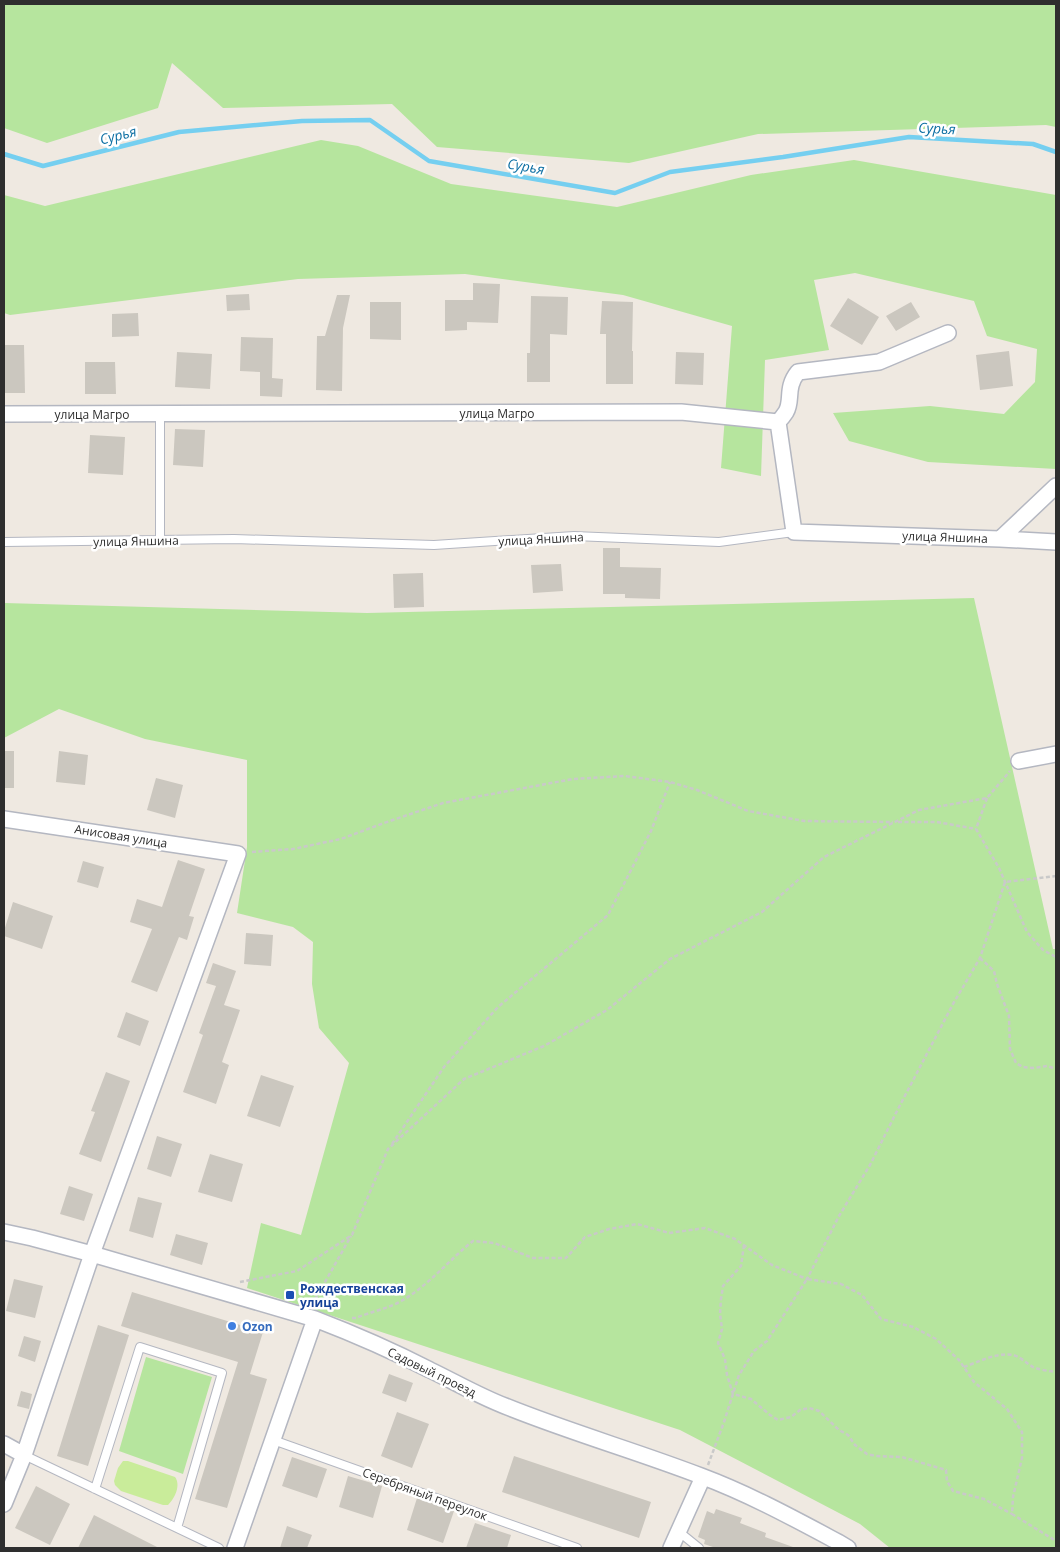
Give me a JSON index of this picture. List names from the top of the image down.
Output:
{
  "streets": {
    "street": [
      "улица Магро",
      "улица Яншина",
      "Анисовая улица",
      "Садовый проезд"
    ],
    "lane": ["Серебряный переулок"]
  },
  "water": ["Сурья"],
  "places": {
    "transit": ["Рождественская улица"],
    "other": ["Ozon"]
  }
}
